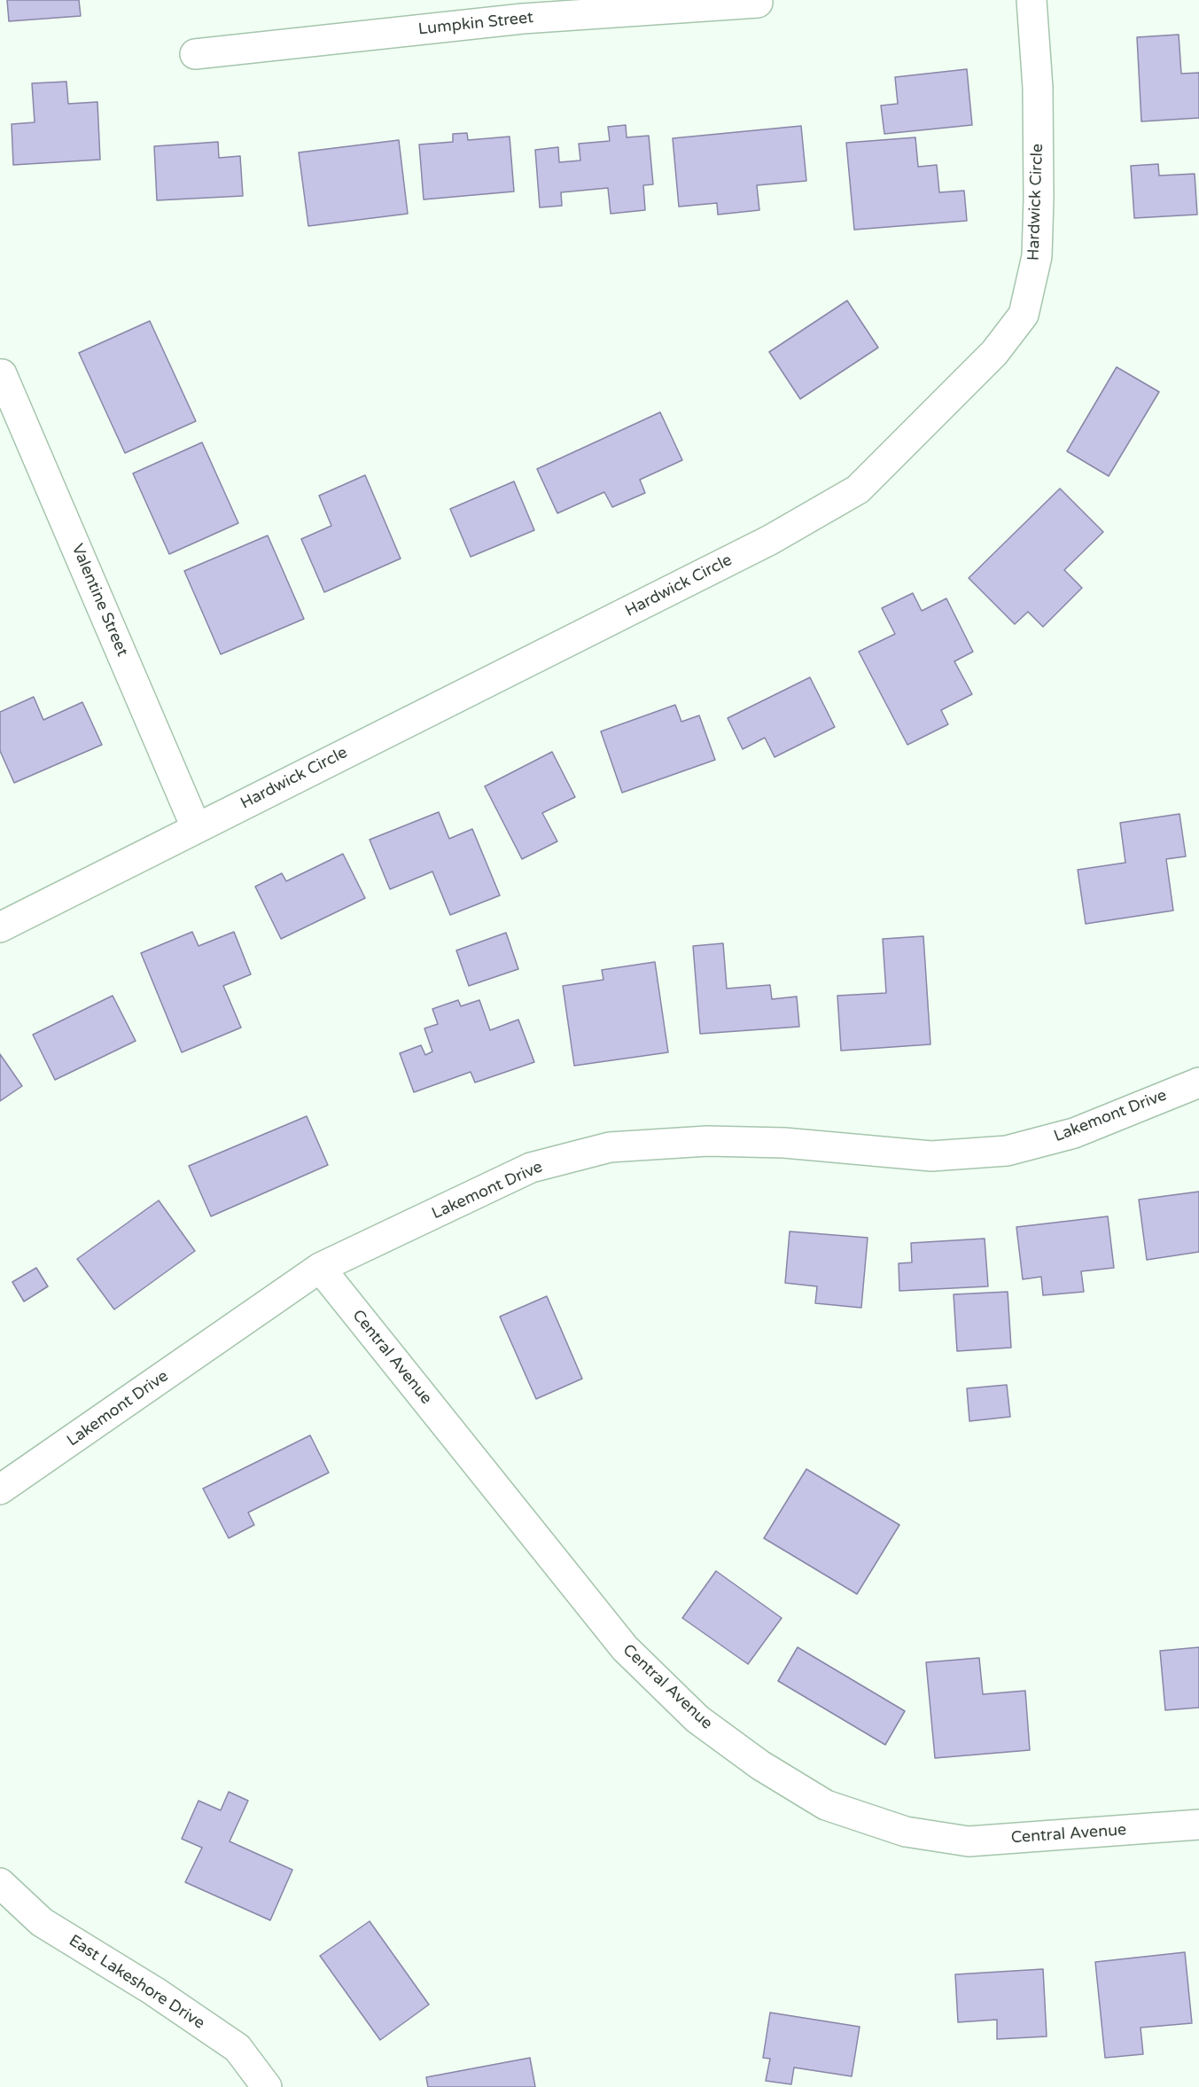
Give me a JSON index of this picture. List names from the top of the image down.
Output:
{
  "streets": {
    "street": [
      "Lumpkin Street",
      "Hardwick Circle",
      "Valentine Street",
      "Lakemont Drive",
      "Central Avenue",
      "East Lakeshore Drive"
    ]
  },
  "crossings": [
    ["Hardwick Circle", "Valentine Street"],
    ["Lakemont Drive", "Central Avenue"]
  ]
}
